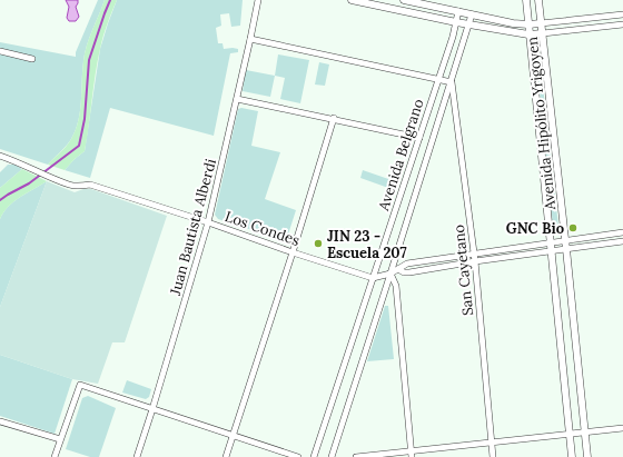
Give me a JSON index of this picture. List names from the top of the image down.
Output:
{
  "streets": {
    "street": [
      "Avenida Hipólito Yrigoyen",
      "Avenida Belgrano",
      "Juan Bautista Alberdi",
      "Los Condes",
      "San Cayetano"
    ]
  },
  "crossings": [
    ["Avenida Belgrano", "Los Condes"],
    ["Avenida Belgrano", "San Cayetano"],
    ["Juan Bautista Alberdi", "Los Condes"]
  ],
  "places": ["GNC Bio", "JIN 23 - Escuela 207"]
}
